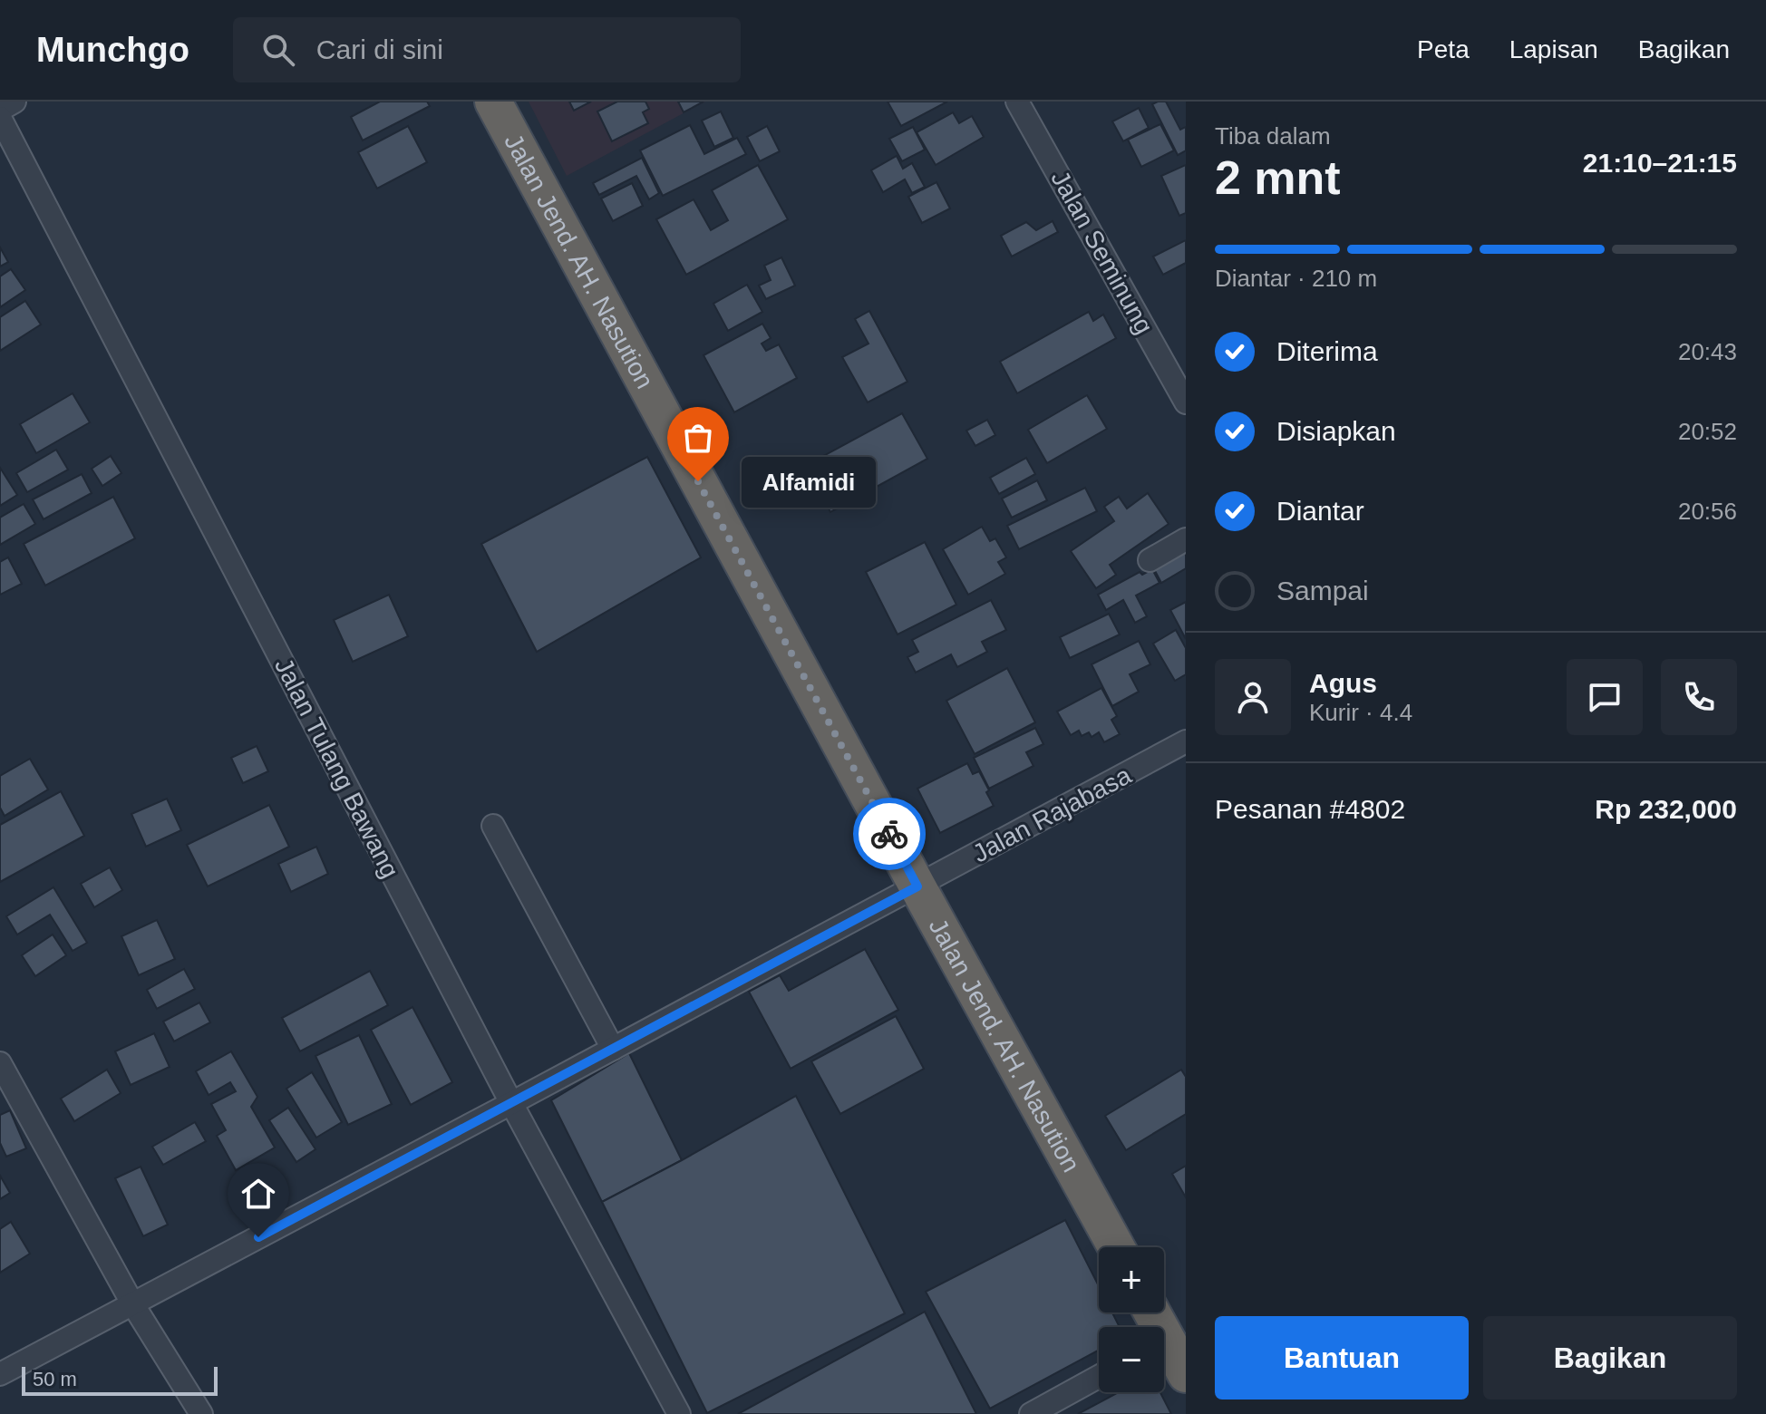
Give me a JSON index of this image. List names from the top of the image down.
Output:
{
  "streets": {
    "highway": ["Jalan Jend. AH. Nasution"],
    "street": ["Jalan Seminung", "Jalan Tulang Bawang", "Jalan Rajabasa"]
  },
  "crossings": [
    ["Jalan Jend. AH. Nasution", "Jalan Rajabasa"],
    ["Jalan Tulang Bawang", "Jalan Rajabasa"]
  ],
  "places": ["Alfamidi"],
  "scale_bar": "50 m",
  "page": {
    "header": "Munchgo",
    "search": "Cari di sini",
    "nav": ["Peta", "Lapisan", "Bagikan"],
    "heading": ["2 mnt", "Tiba dalam", "21:10–21:15"],
    "panel": [
      "Agus",
      "Kurir · 4.4",
      "Pesanan #4802",
      "Rp 232,000"
    ],
    "bar": "Diantar · 210 m",
    "list": [
      ["Diterima", "20:43"],
      ["Disiapkan", "20:52"],
      ["Diantar", "20:56"],
      "Sampai"
    ],
    "bubble": "Alfamidi",
    "map_buttons": ["+", "−"],
    "buttons": ["Bantuan", "Bagikan"],
    "scale": "50 m"
  }
}
